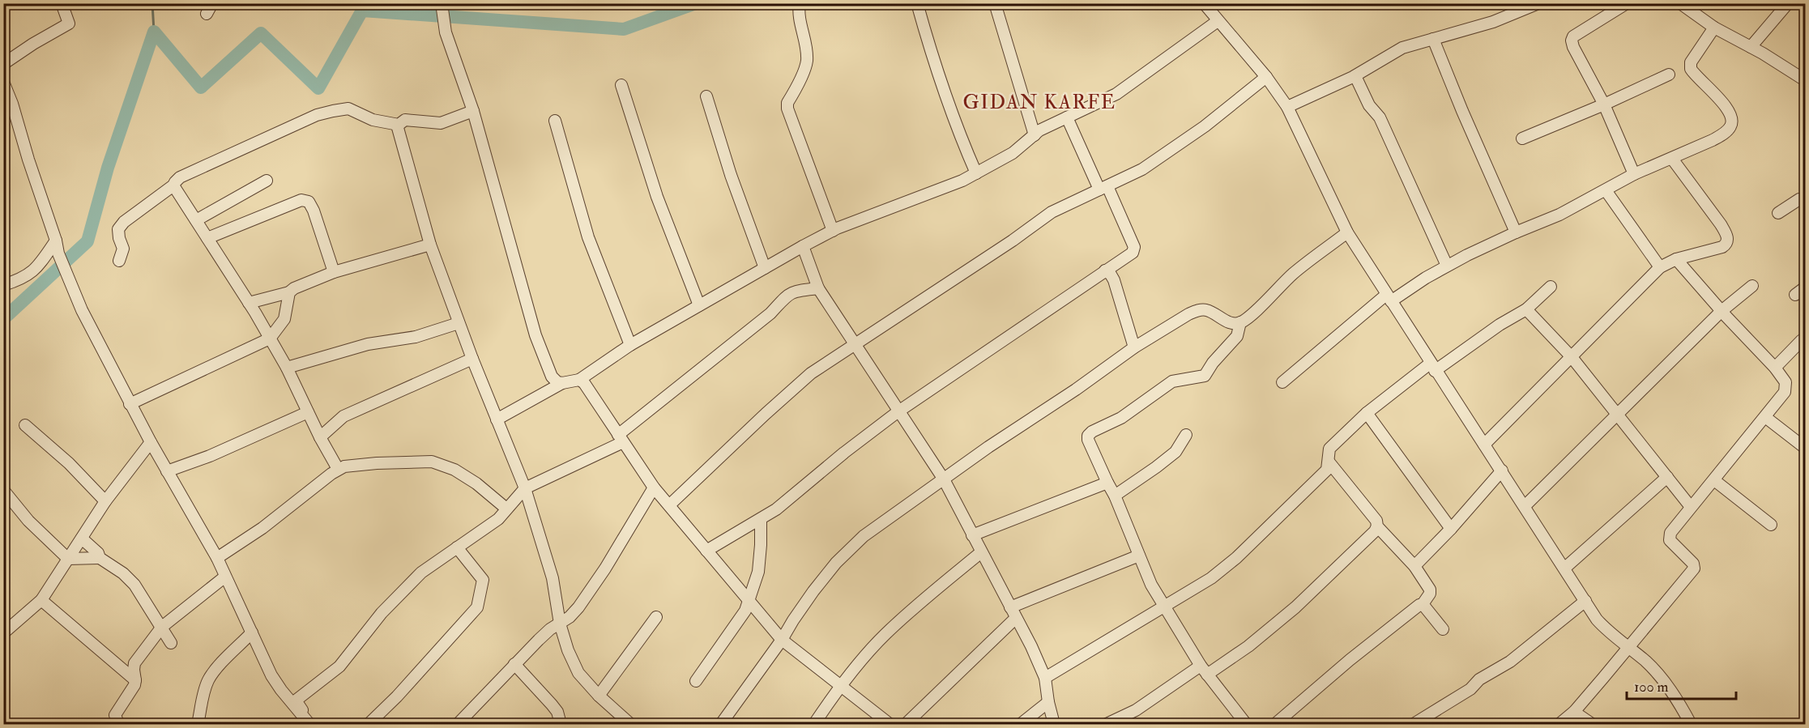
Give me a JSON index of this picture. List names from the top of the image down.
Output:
{
  "districts": ["GIDAN KARFE"],
  "scale_bar": "100 m"
}
